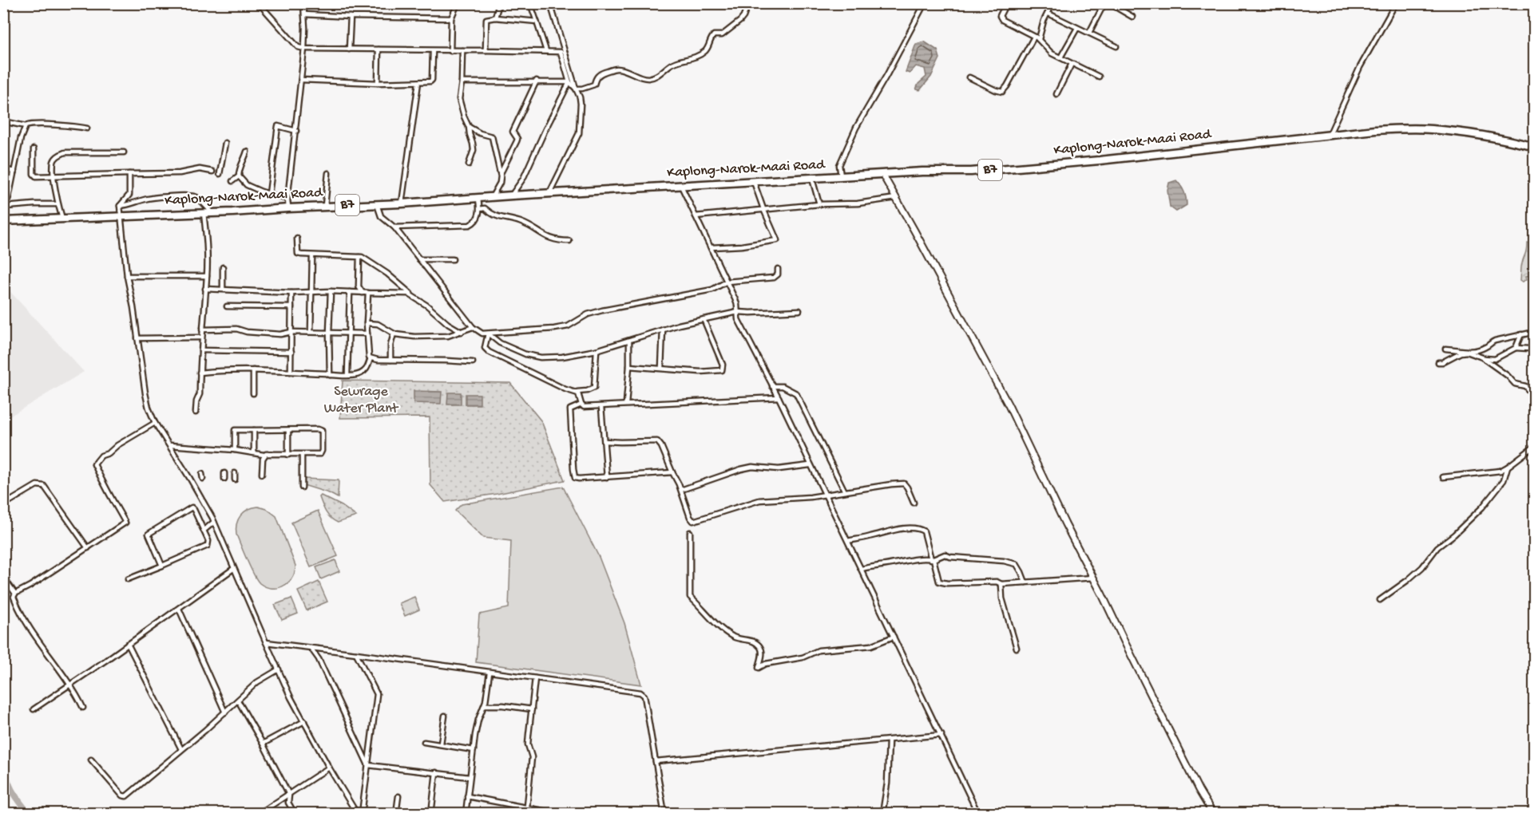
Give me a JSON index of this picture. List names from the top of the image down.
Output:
{
  "streets": {
    "highway": ["Kaplong-Narok-Maai Road", "B7"]
  },
  "parks": ["Sewrage Water Plant"]
}
